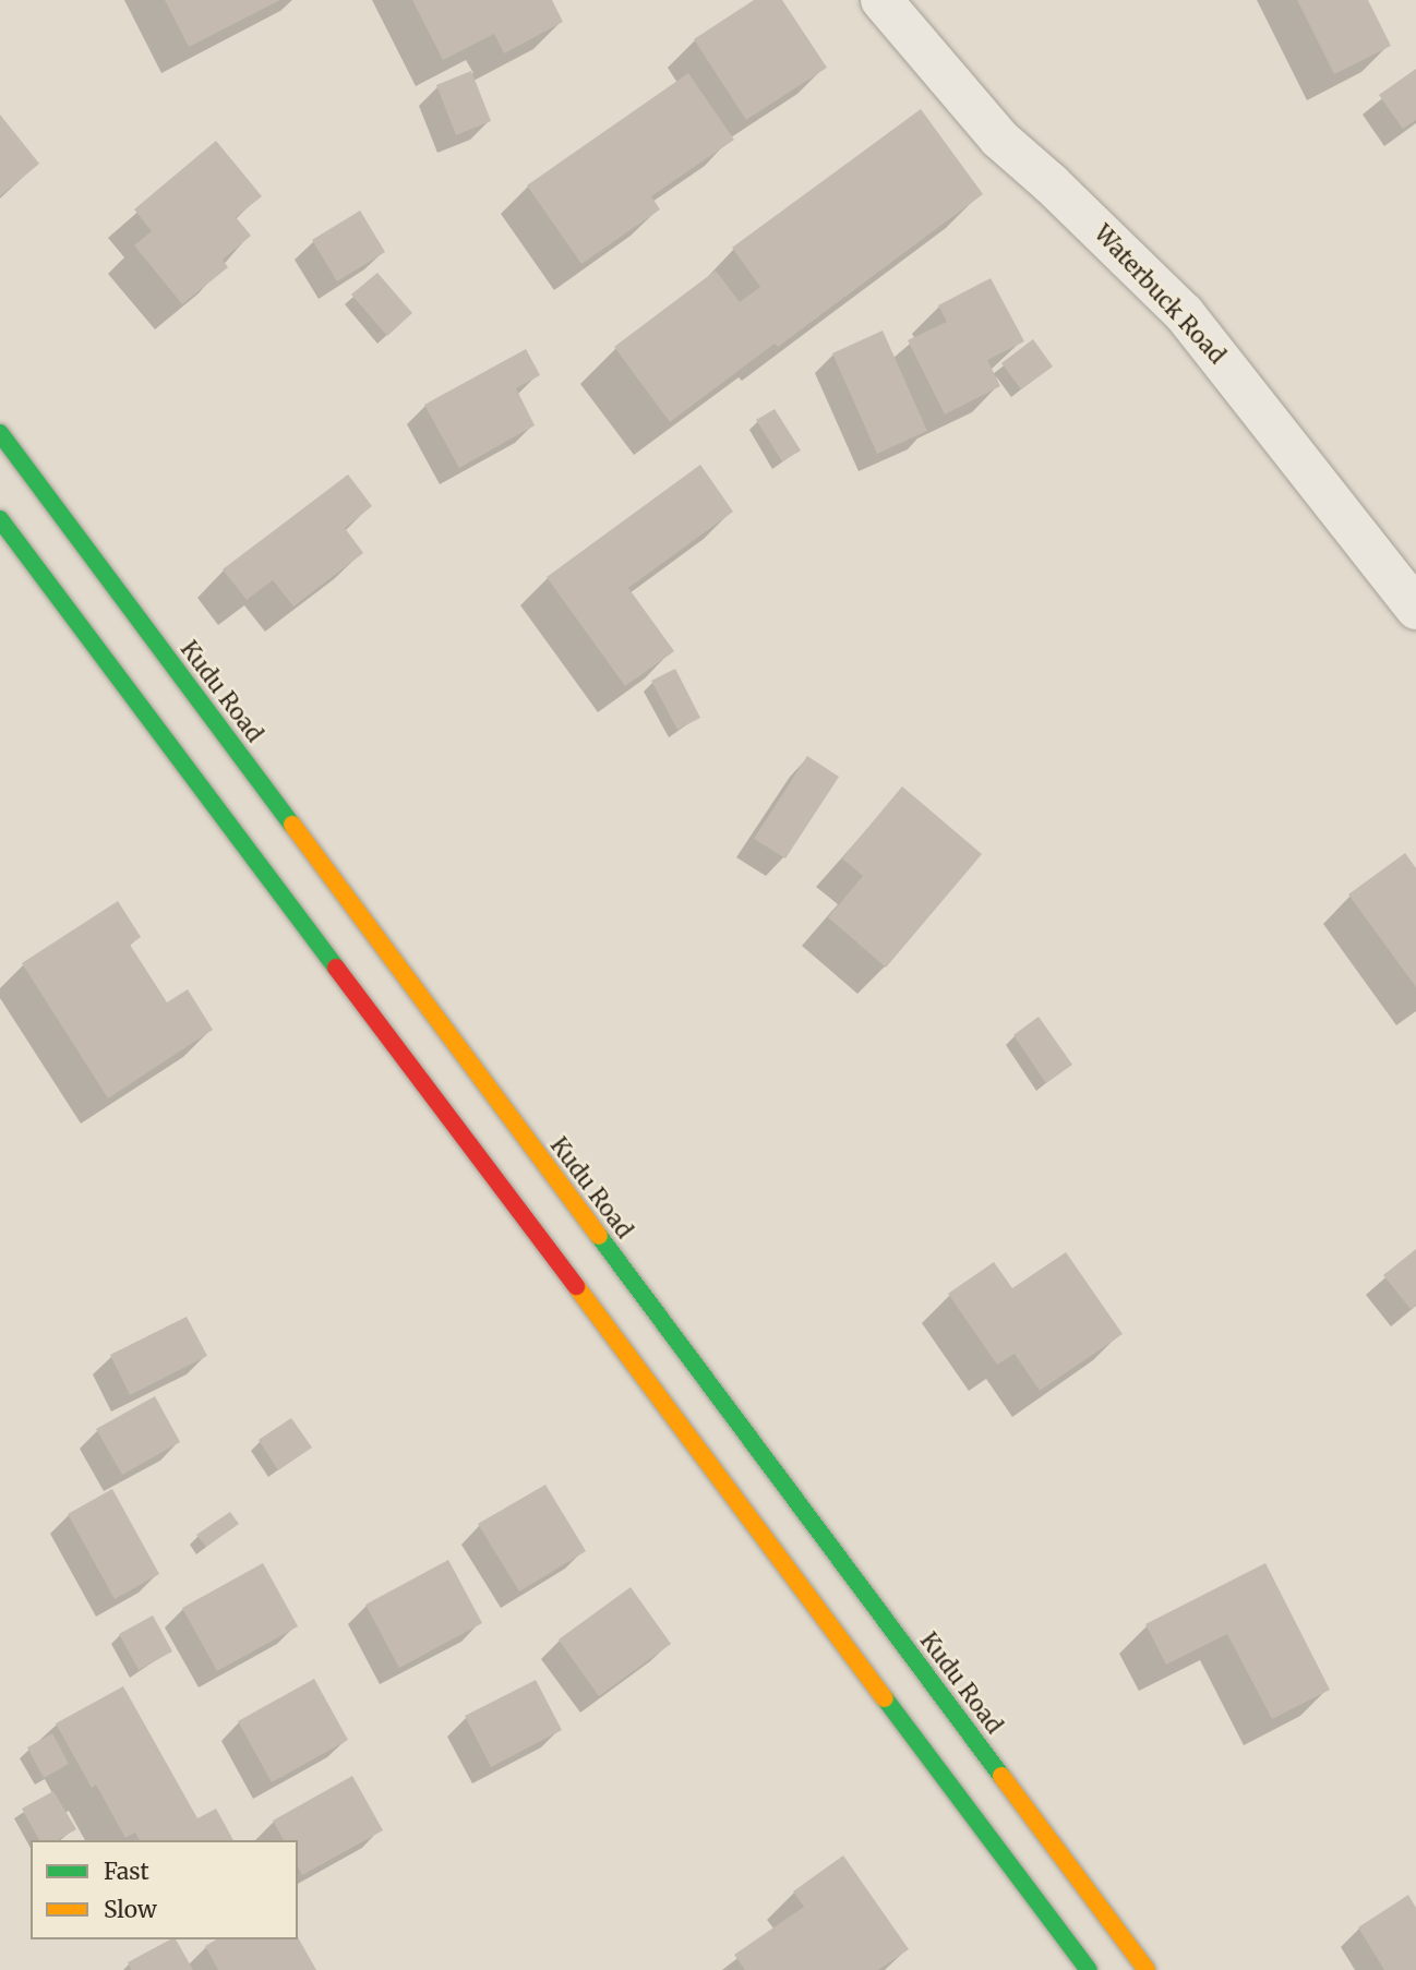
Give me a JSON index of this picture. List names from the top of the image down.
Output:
{
  "streets": {
    "main road": ["Kudu Road"],
    "street": ["Waterbuck Road"]
  },
  "legend": ["Fast", "Slow"]
}
